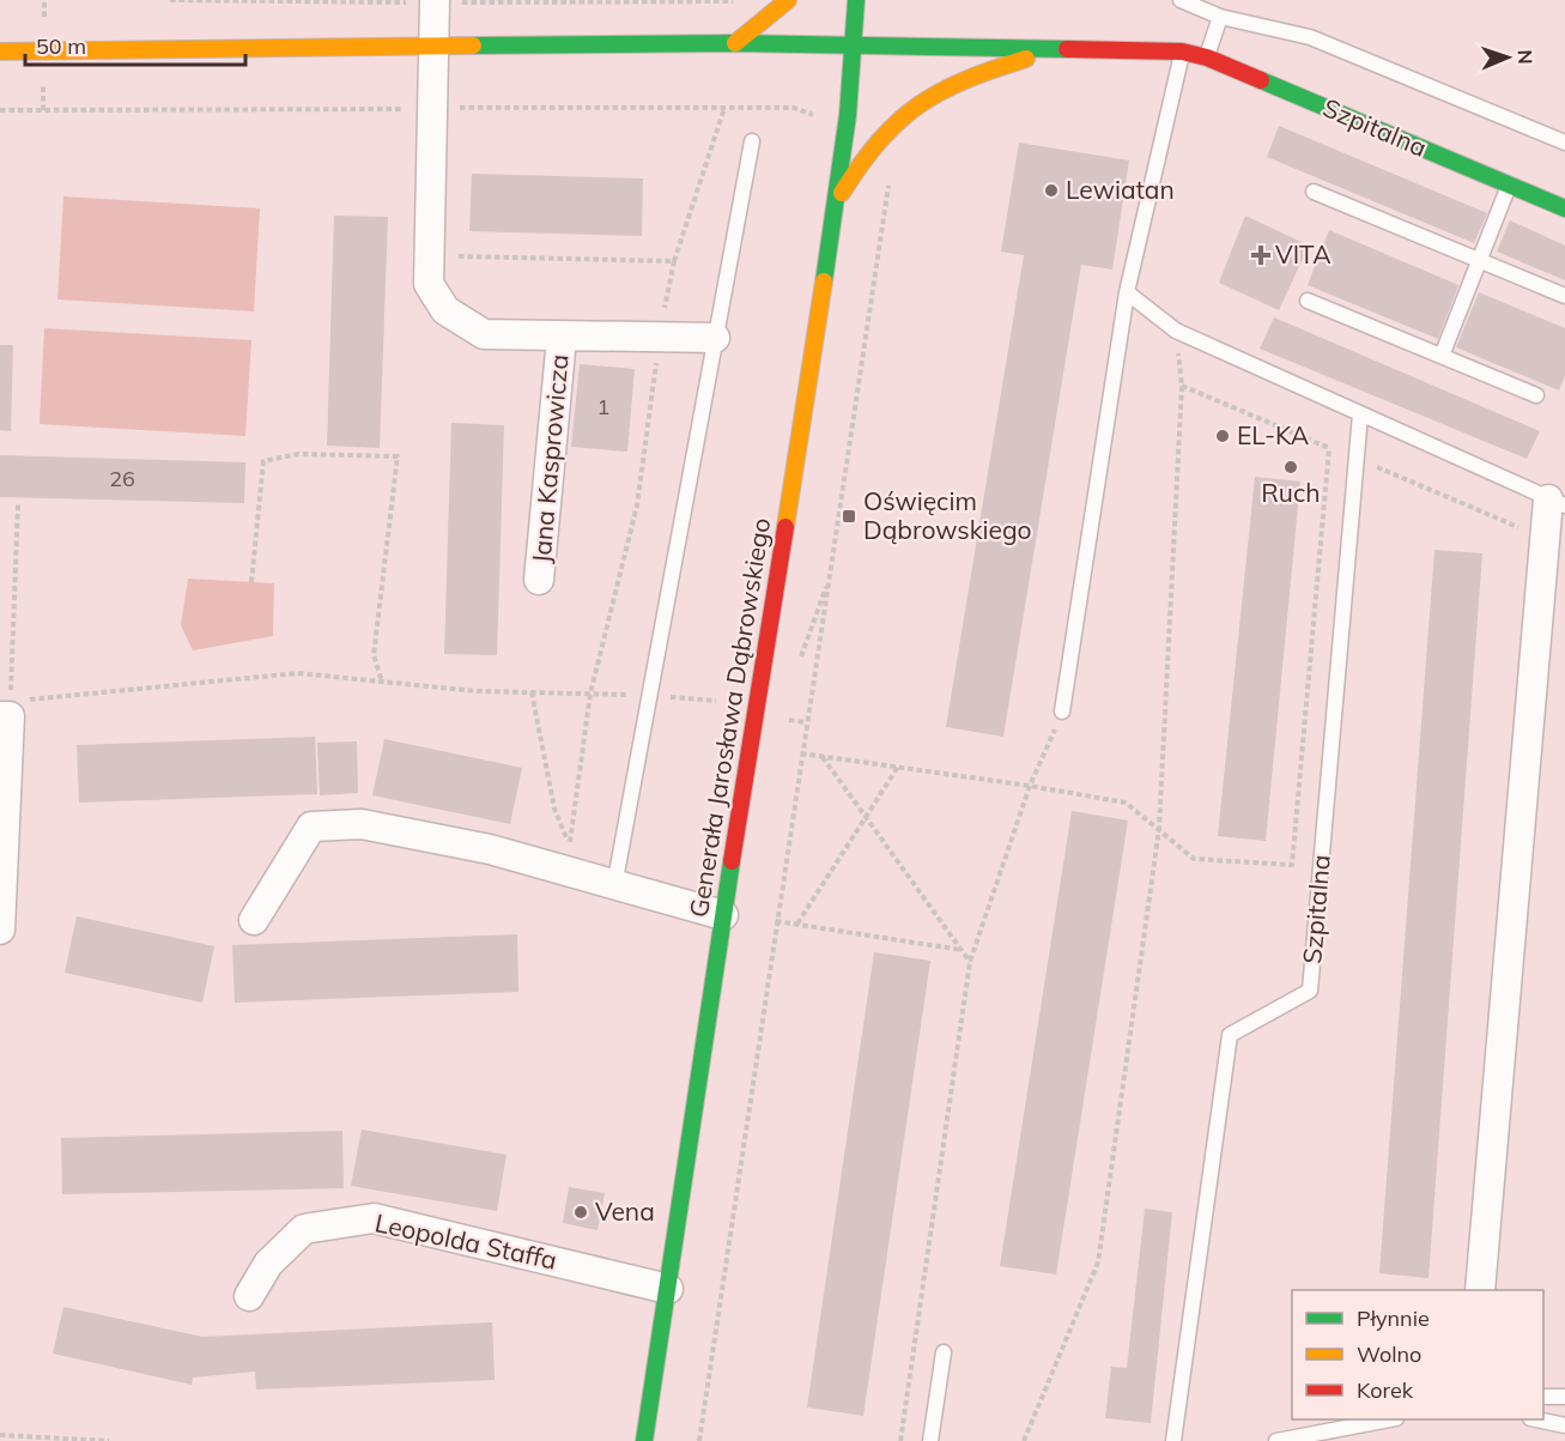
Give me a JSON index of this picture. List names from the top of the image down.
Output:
{
  "streets": {
    "street": [
      "Szpitalna",
      "Jana Kasprowicza",
      "Generała Jarosława Dąbrowskiego",
      "Leopolda Staffa"
    ]
  },
  "crossings": [
    ["Szpitalna", "Jana Kasprowicza"],
    ["Szpitalna", "Generała Jarosława Dąbrowskiego"],
    ["Generała Jarosława Dąbrowskiego", "Leopolda Staffa"]
  ],
  "places": {
    "other": [
      "Lewiatan",
      "EL-KA",
      "Ruch",
      "Vena"
    ],
    "health": ["VITA"],
    "transit": ["Oświęcim Dąbrowskiego"]
  },
  "house_numbers": ["1", "26"],
  "legend": ["Płynnie", "Wolno", "Korek"],
  "scale_bar": "50 m",
  "north": "right"
}
